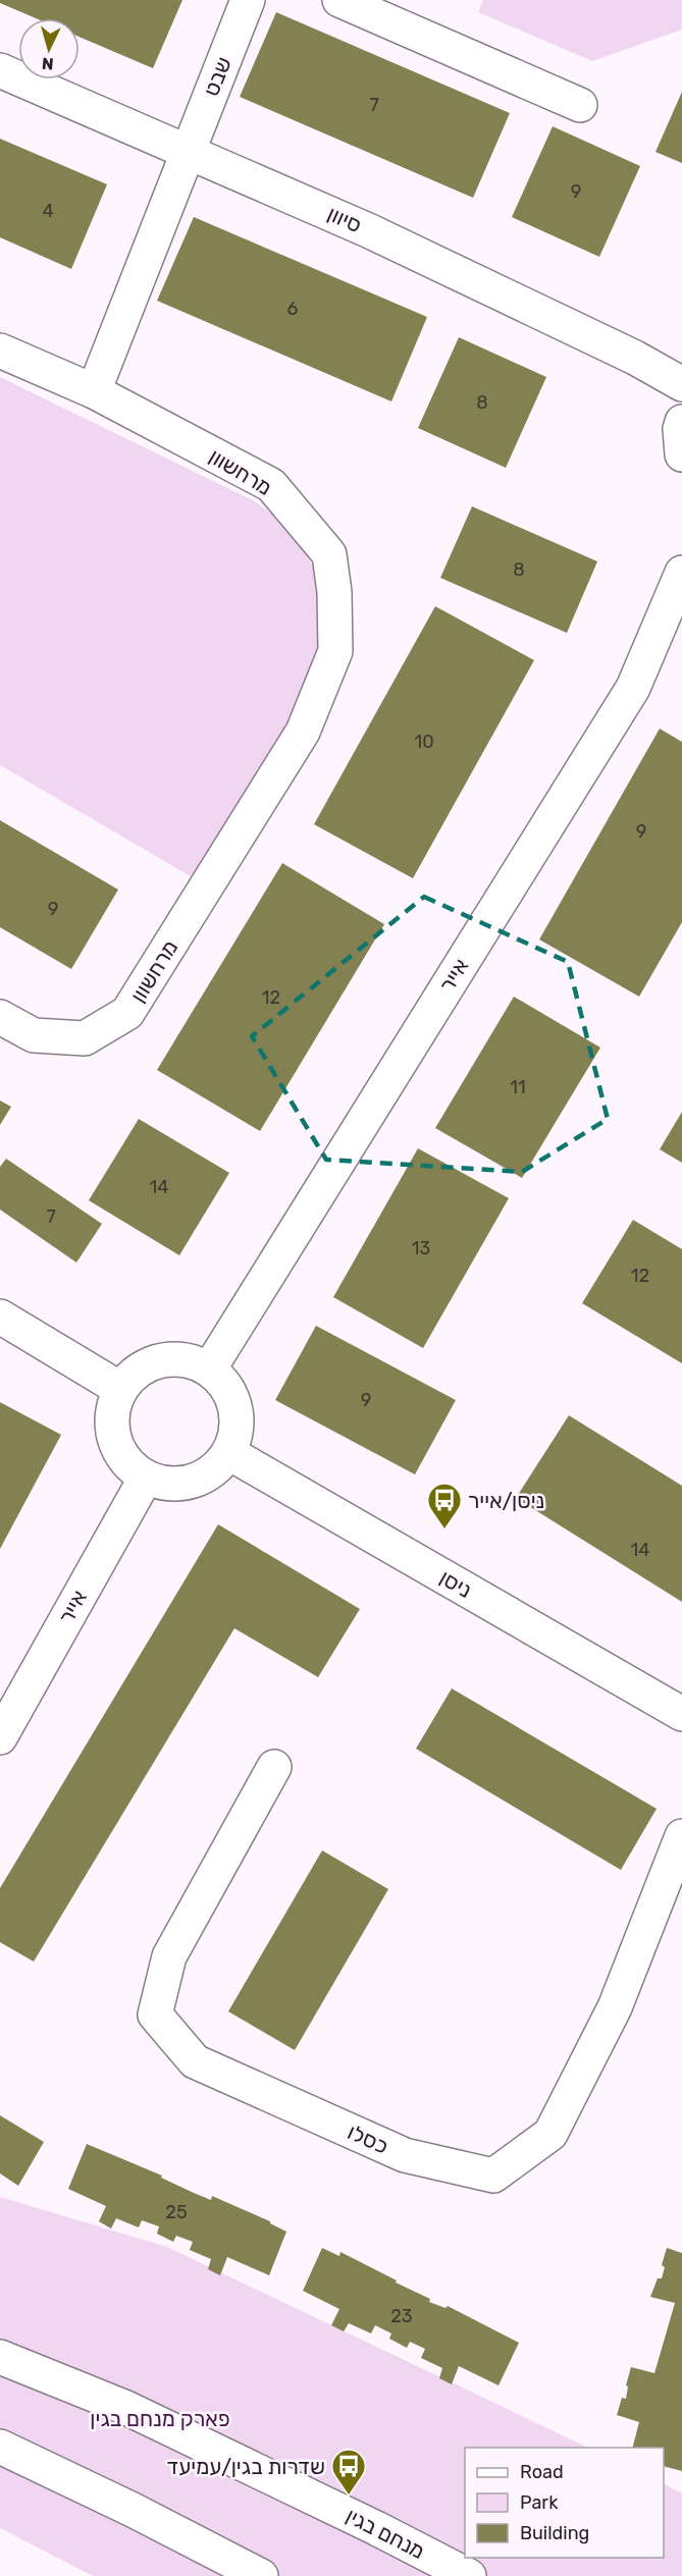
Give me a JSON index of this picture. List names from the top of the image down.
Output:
{
  "streets": {
    "street": [
      "שבט",
      "סיוון",
      "מרחשוון",
      "אייר",
      "ניסן",
      "כסלו",
      "מנחם בגין"
    ]
  },
  "crossings": [
    ["שבט", "סיוון"],
    ["שבט", "מרחשוון"],
    ["אייר", "ניסן"]
  ],
  "parks": ["פארק מנחם בגין"],
  "places": {
    "bus stop": ["ניסן/אייר", "שדרות בגין/עמיעד"]
  },
  "house_numbers": [
    "7",
    "9",
    "4",
    "6",
    "8",
    "8",
    "10",
    "9",
    "9",
    "12",
    "11",
    "14",
    "7",
    "13",
    "12",
    "9",
    "14",
    "25",
    "23"
  ],
  "legend": ["Road", "Park", "Building"],
  "north": "bottom"
}
